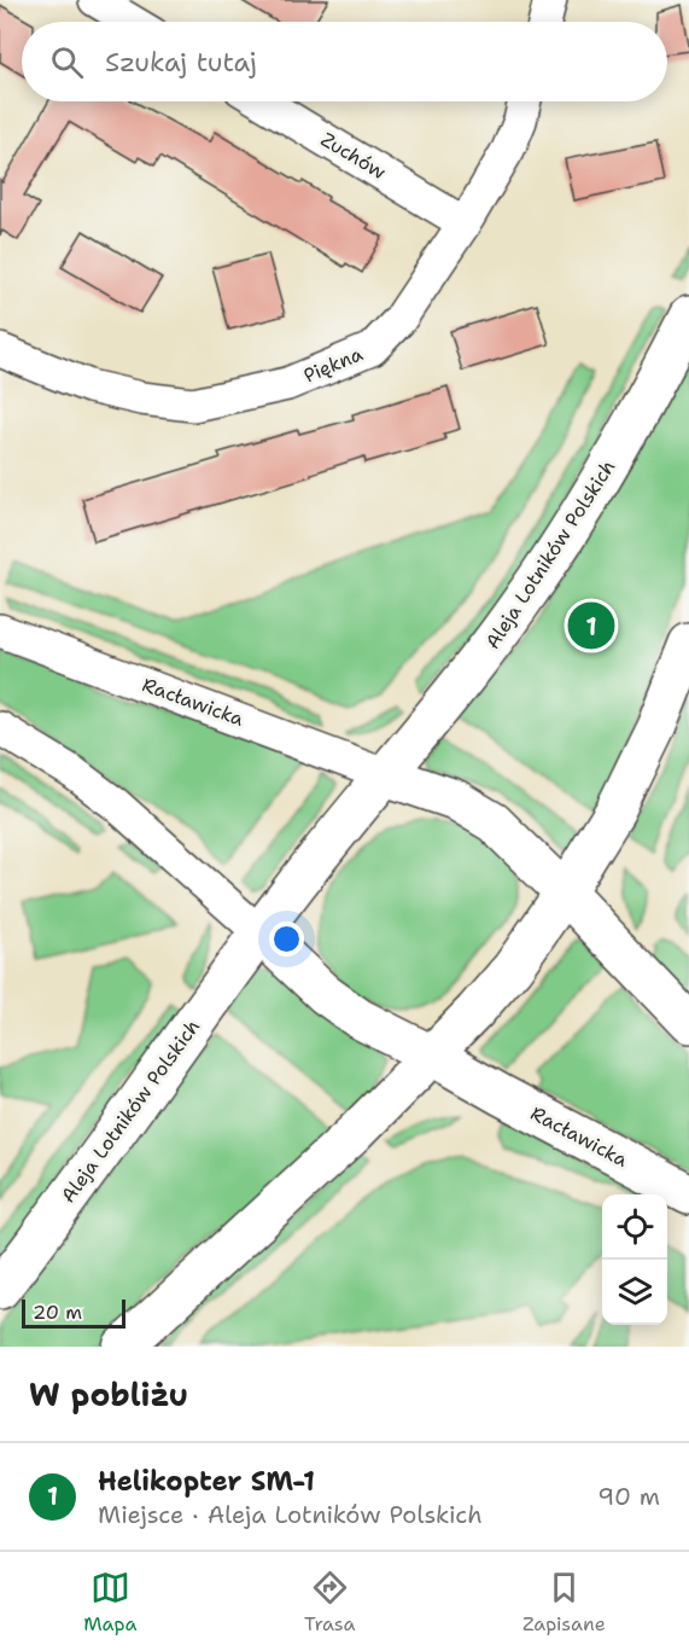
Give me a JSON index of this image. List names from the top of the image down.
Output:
{
  "streets": {
    "street": [
      "Zuchów",
      "Piękna",
      "Aleja Lotników Polskich",
      "Racławicka"
    ]
  },
  "crossings": [
    ["Zuchów", "Piękna"],
    ["Aleja Lotników Polskich", "Racławicka"]
  ],
  "scale_bar": "20 m",
  "page": {
    "search": "Szukaj tutaj",
    "pins": "1",
    "scale": "20 m",
    "heading": "W pobliżu",
    "list": [
      {
        "mark": "1",
        "name": "Helikopter SM-1",
        "note": "Miejsce · Aleja Lotników Polskich",
        "value": "90 m"
      }
    ],
    "nav": ["Mapa", "Trasa", "Zapisane"]
  }
}
